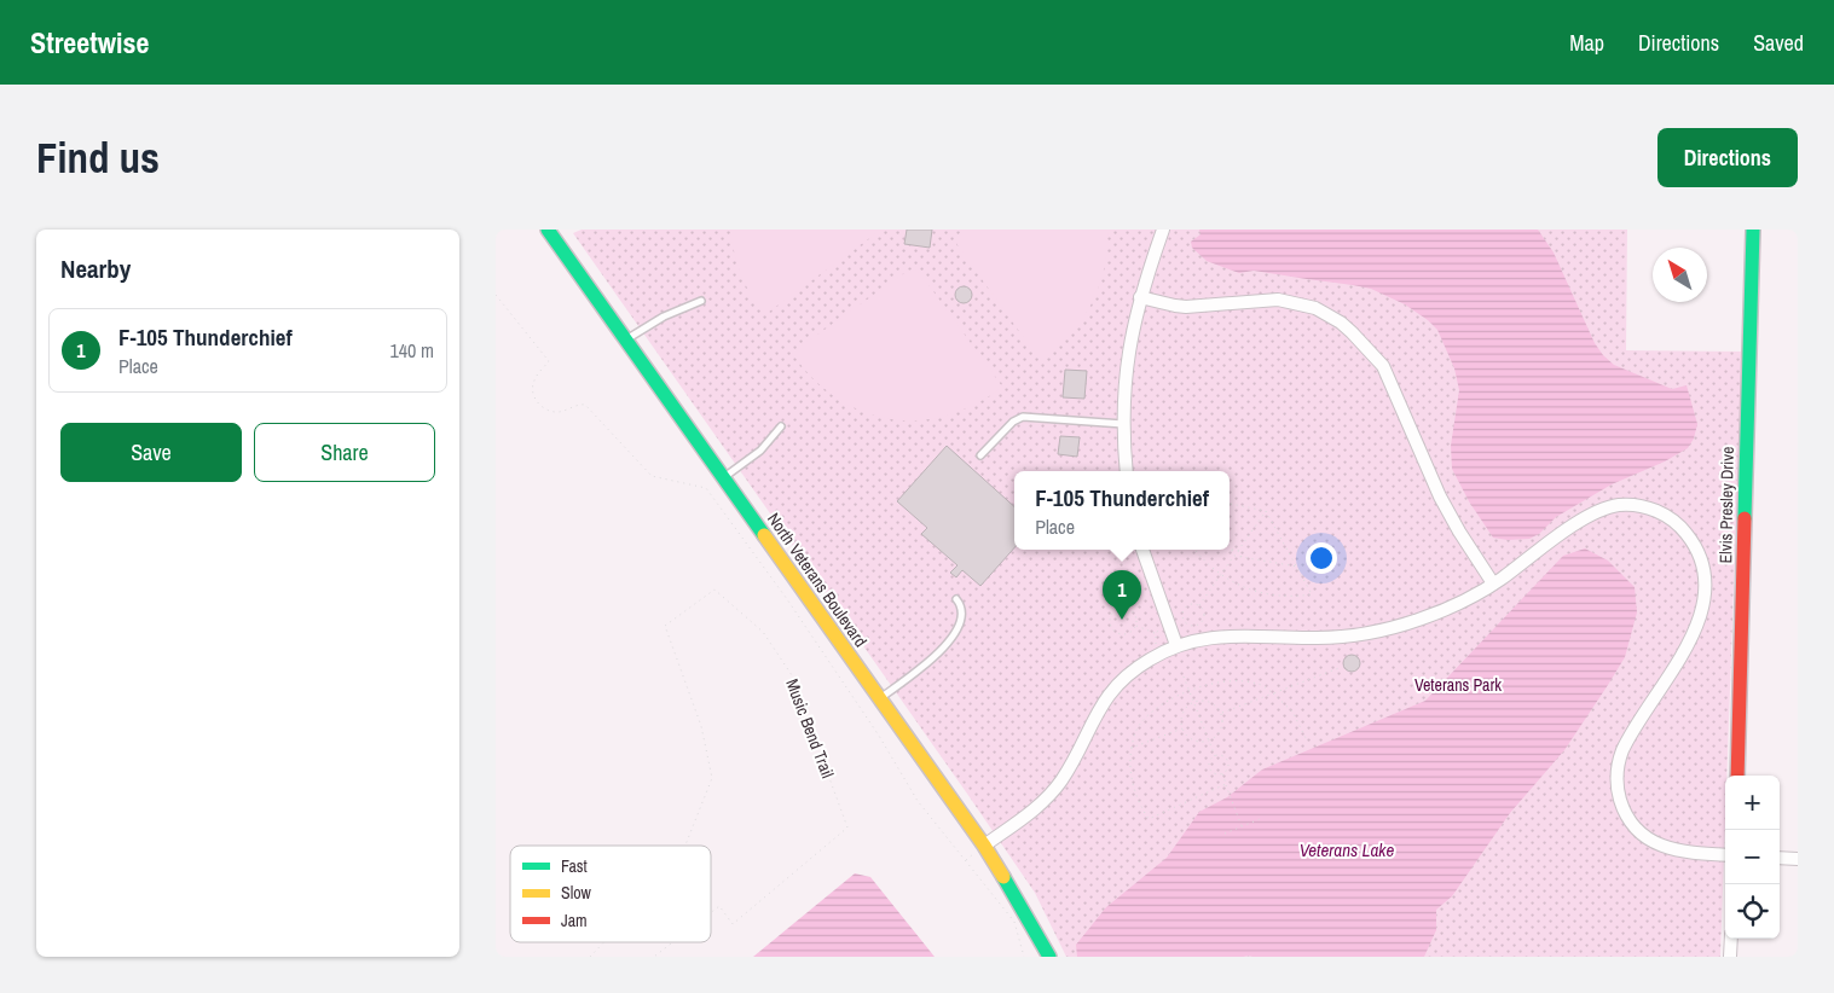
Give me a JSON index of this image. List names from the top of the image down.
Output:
{
  "streets": {
    "street": ["Elvis Presley Drive", "North Veterans Boulevard"],
    "path": ["Music Bend Trail"]
  },
  "water": ["Veterans Lake"],
  "parks": ["Veterans Park"],
  "legend": ["Fast", "Slow", "Jam"],
  "north": "top left",
  "page": {
    "header": "Streetwise",
    "nav": ["Map", "Directions", "Saved"],
    "buttons": [
      "Directions",
      ["Save", "Share"]
    ],
    "title": "Find us",
    "heading": "Nearby",
    "list": [
      {
        "mark": "1",
        "name": "F-105 Thunderchief",
        "note": "Place",
        "value": "140 m"
      }
    ],
    "popup": ["F-105 Thunderchief", "Place"],
    "pins": "1",
    "map_buttons": ["+", "−"]
  }
}
